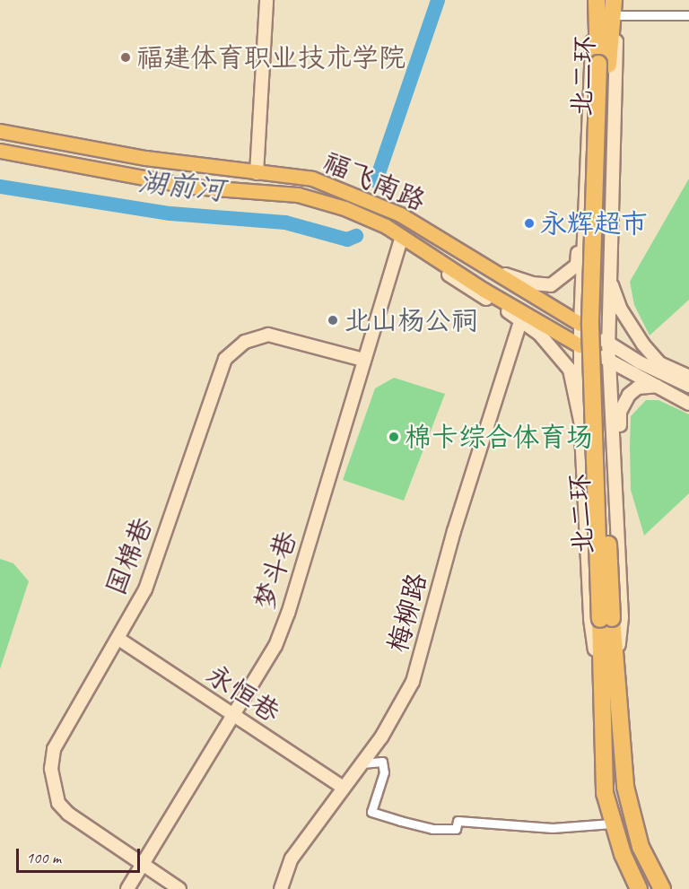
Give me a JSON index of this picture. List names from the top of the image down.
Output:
{
  "streets": {
    "highway": ["北二环"],
    "main road": ["福飞南路"],
    "street": [
      "国棉巷",
      "梦斗巷",
      "梅柳路",
      "永恒巷"
    ]
  },
  "crossings": [
    ["福飞南路", "梦斗巷"],
    ["国棉巷", "梦斗巷"],
    ["国棉巷", "永恒巷"],
    ["梦斗巷", "永恒巷"],
    ["梅柳路", "永恒巷"]
  ],
  "water": ["湖前河"],
  "places": [
    "福建体育职业技术学院",
    "永辉超市",
    "北山杨公祠",
    "棉卡综合体育场"
  ],
  "scale_bar": "100 m"
}
